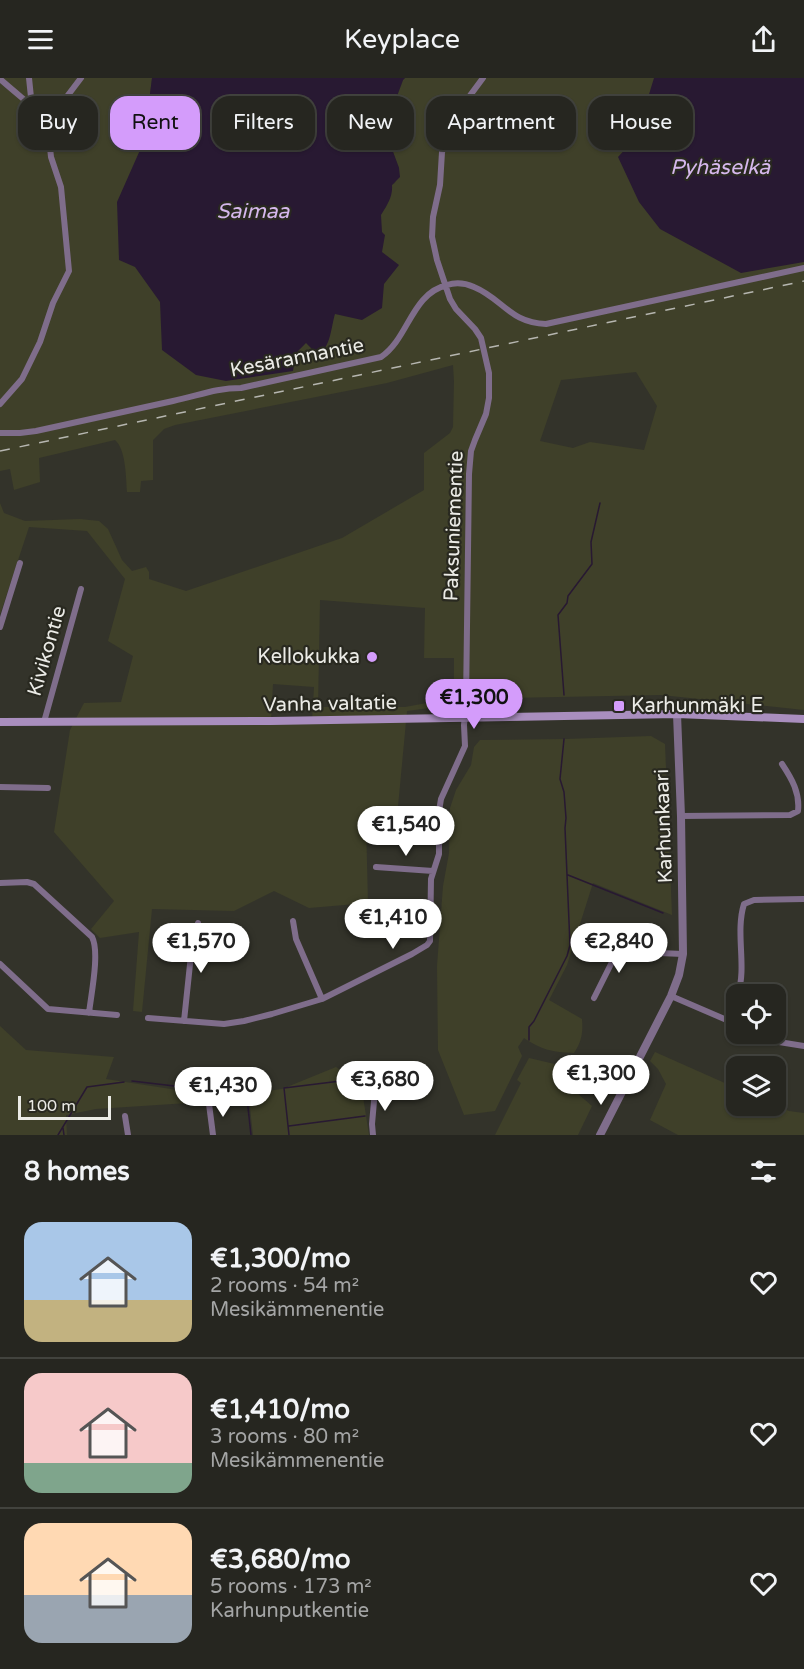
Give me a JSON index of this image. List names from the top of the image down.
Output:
{
  "streets": {
    "main road": ["Vanha valtatie"],
    "street": [
      "Kesärannantie",
      "Paksuniementie",
      "Kivikontie",
      "Karhunkaari"
    ]
  },
  "crossings": [
    ["Kesärannantie", "Paksuniementie"],
    ["Paksuniementie", "Vanha valtatie"],
    ["Kivikontie", "Vanha valtatie"],
    ["Vanha valtatie", "Karhunkaari"]
  ],
  "water": ["Pyhäselkä", "Saimaa"],
  "places": {
    "other": ["Kellokukka"],
    "transit": ["Karhunmäki E"]
  },
  "scale_bar": "100 m",
  "page": {
    "header": "Keyplace",
    "chip": [
      "Buy",
      "Rent",
      "Filters",
      "New",
      "Apartment",
      "House"
    ],
    "price": [
      "€1,300",
      "€1,540",
      "€1,410",
      "€1,570",
      "€2,840",
      "€1,300",
      "€3,680",
      "€1,430"
    ],
    "scale": "100 m",
    "heading": "8 homes",
    "list": [
      {
        "name": "€1,300/mo",
        "note": "2 rooms · 54 m² · Mesikämmenentie"
      },
      {
        "name": "€1,410/mo",
        "note": "3 rooms · 80 m² · Mesikämmenentie"
      },
      {
        "name": "€3,680/mo",
        "note": "5 rooms · 173 m² · Karhunputkentie"
      }
    ]
  }
}
